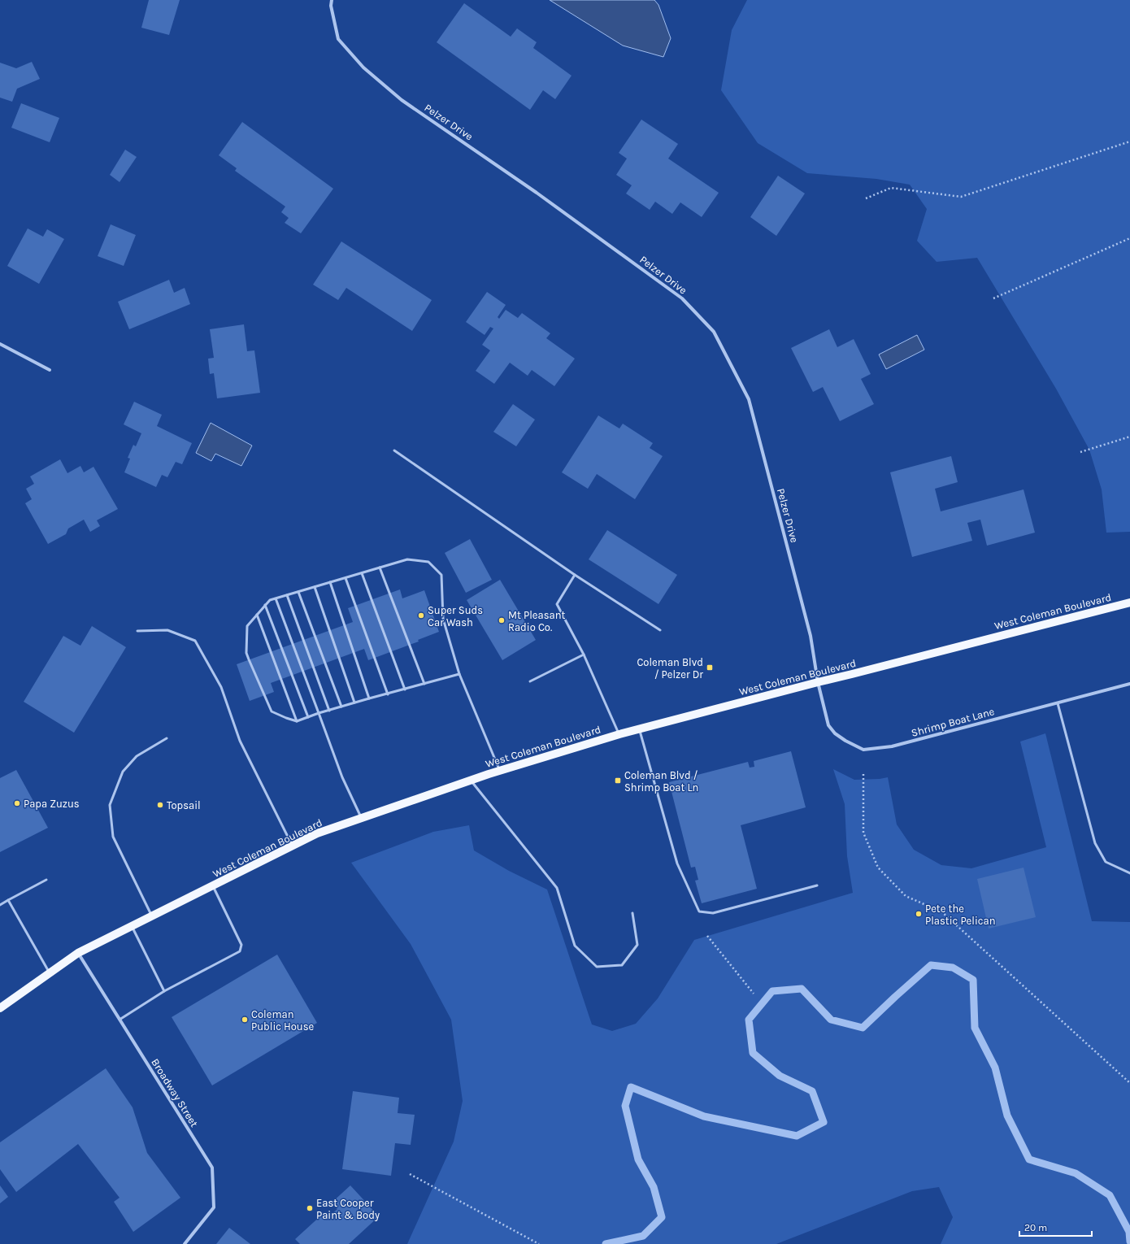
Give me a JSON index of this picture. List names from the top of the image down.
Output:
{
  "streets": {
    "main road": ["West Coleman Boulevard"],
    "street": ["Pelzer Drive", "Shrimp Boat Lane", "Broadway Street"]
  },
  "crossings": [
    ["Pelzer Drive", "West Coleman Boulevard"],
    ["Pelzer Drive", "Shrimp Boat Lane"],
    ["West Coleman Boulevard", "Shrimp Boat Lane"],
    ["West Coleman Boulevard", "Broadway Street"]
  ],
  "places": {
    "other": [
      "Super Suds Car Wash",
      "Mt Pleasant Radio Co.",
      "Papa Zuzus",
      "Topsail",
      "Pete the Plastic Pelican",
      "Coleman Public House",
      "East Cooper Paint & Body"
    ],
    "transit": ["Coleman Blvd / Pelzer Dr", "Coleman Blvd / Shrimp Boat Ln"]
  },
  "scale_bar": "20 m"
}
